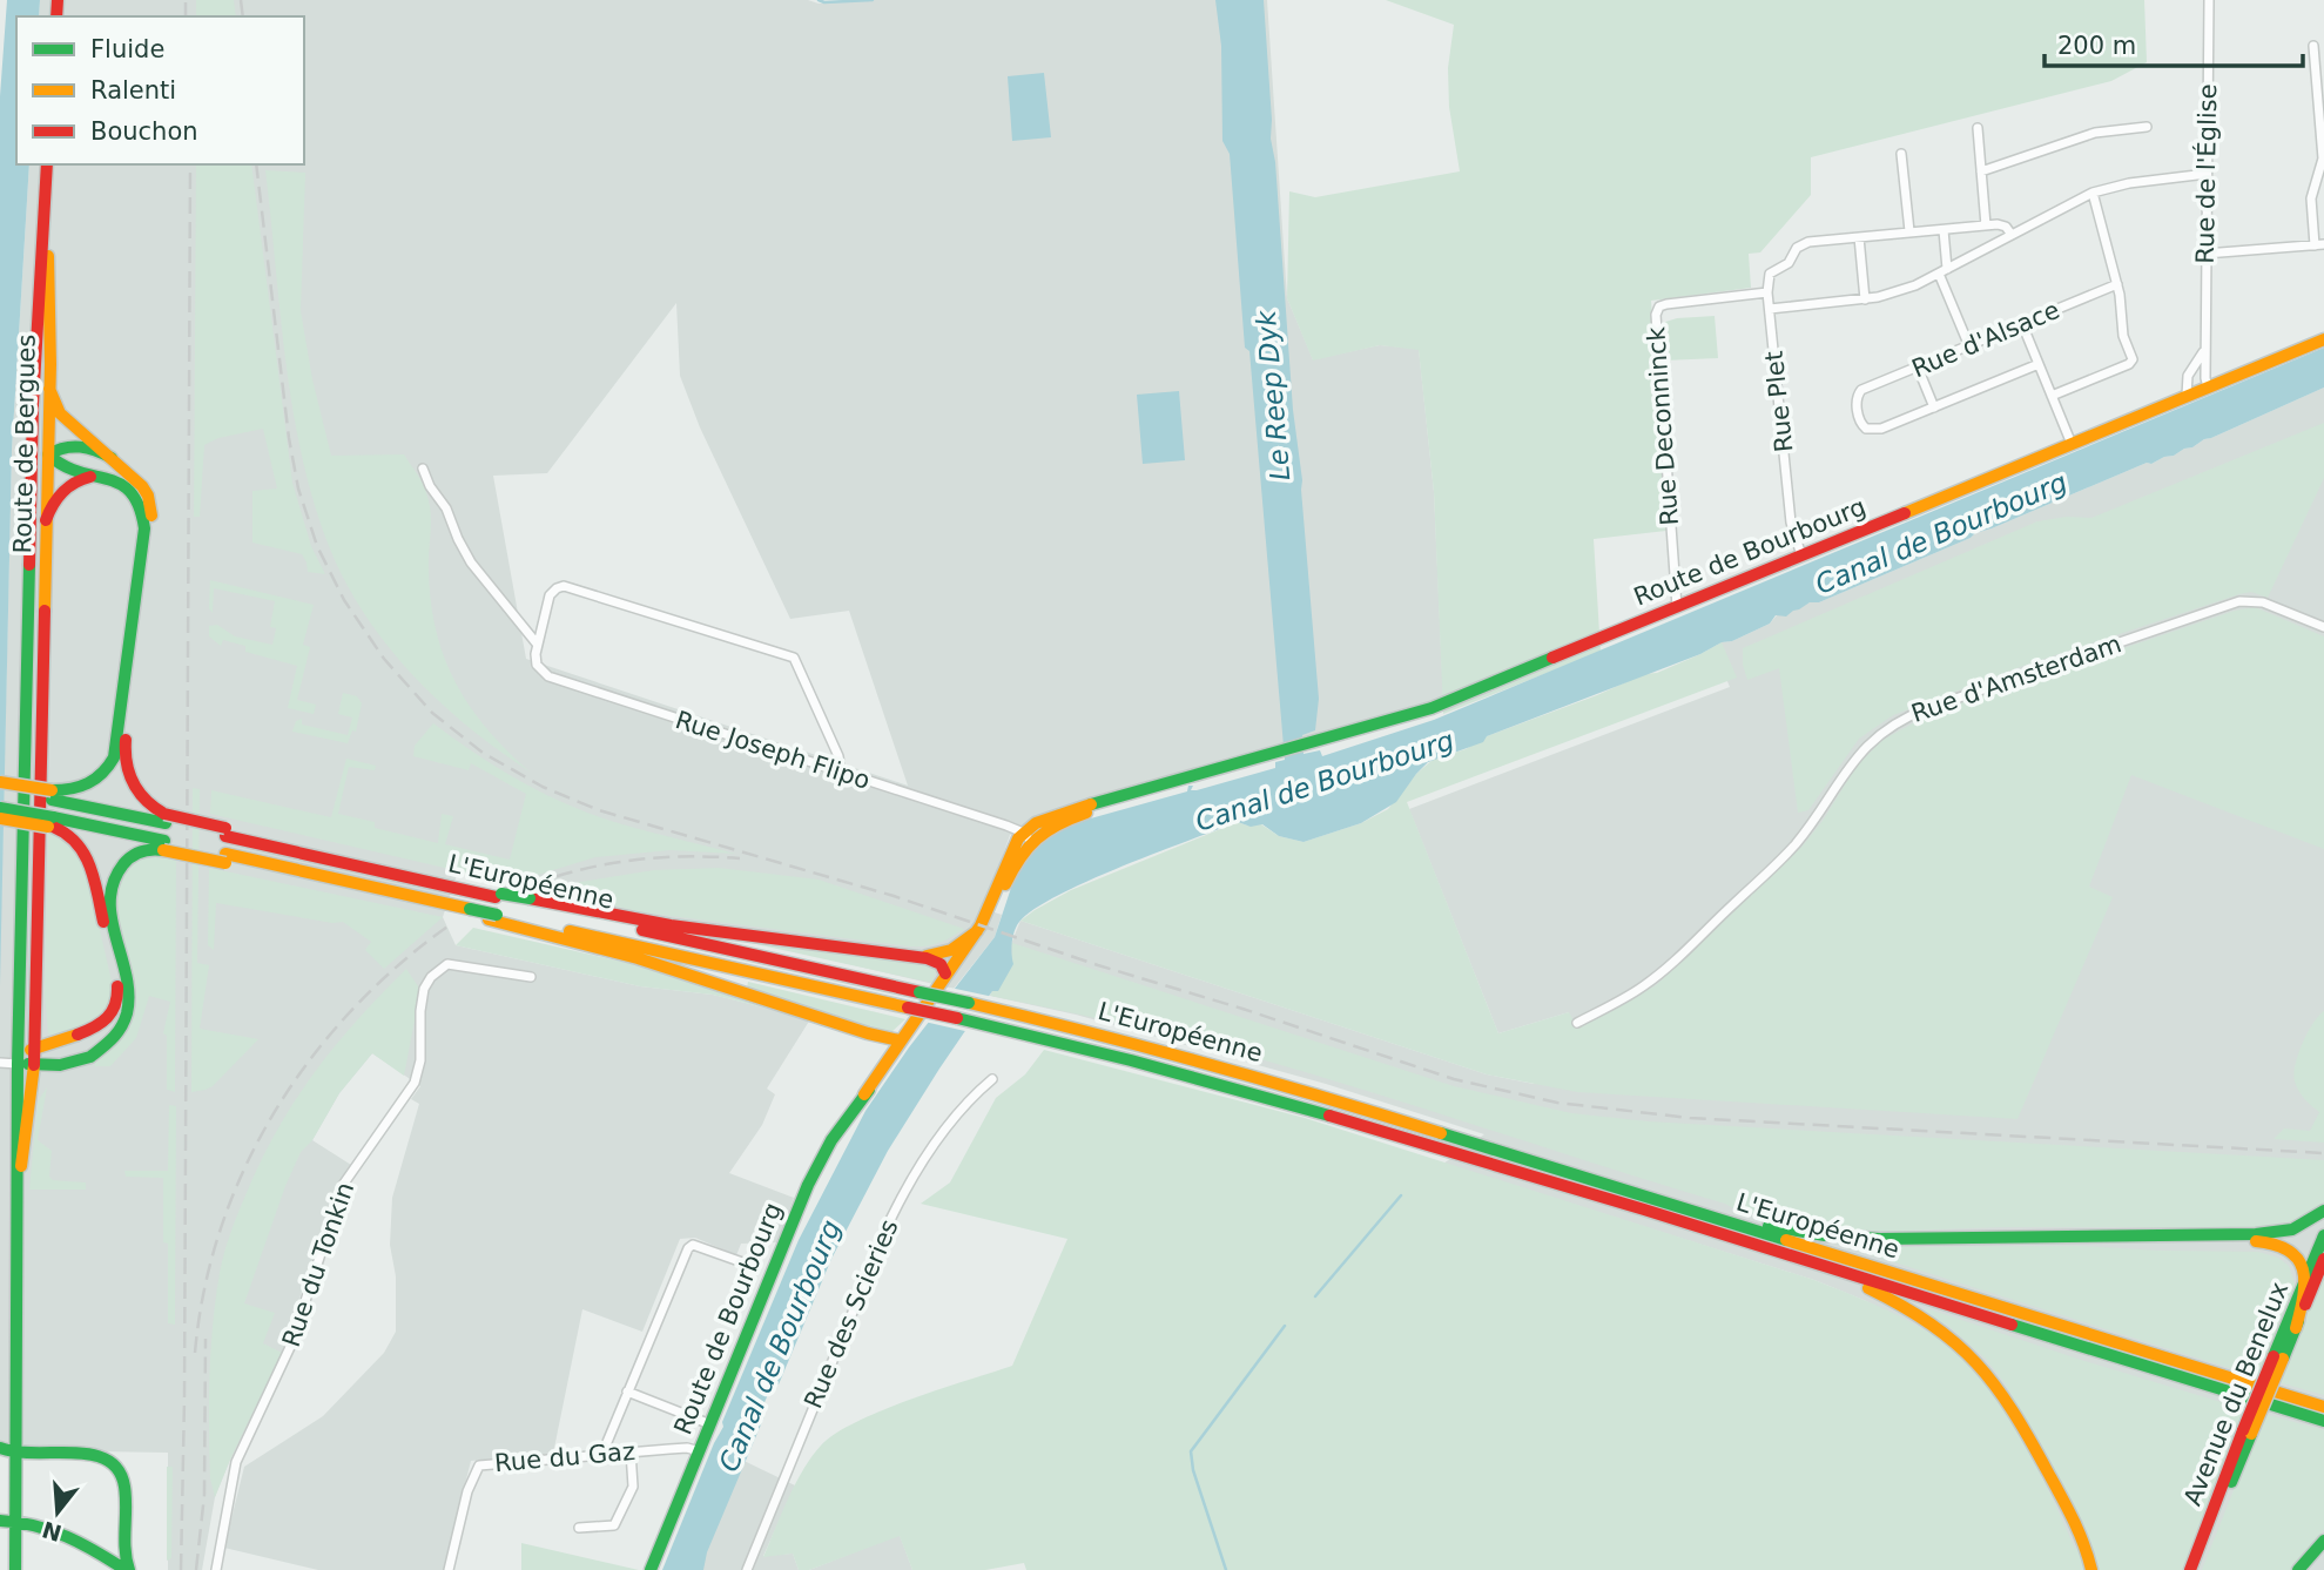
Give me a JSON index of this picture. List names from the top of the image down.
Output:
{
  "streets": {
    "main road": [
      "Route de Bergues",
      "Route de Bourbourg",
      "L'Européenne",
      "Avenue du Benelux"
    ],
    "street": [
      "Rue de l'Église",
      "Rue d'Alsace",
      "Rue Plet",
      "Rue Deconninck",
      "Rue d'Amsterdam",
      "Rue Joseph Flipo",
      "Rue du Tonkin",
      "Rue des Scieries",
      "Rue du Gaz"
    ]
  },
  "crossings": [
    ["Rue de l'Église", "Route de Bourbourg"],
    ["Rue Plet", "Rue Deconninck"],
    ["Rue Plet", "Route de Bourbourg"],
    ["Rue Deconninck", "Route de Bourbourg"],
    ["Route de Bourbourg", "Rue Joseph Flipo"],
    ["Route de Bourbourg", "Rue du Gaz"]
  ],
  "water": ["Le Reep Dyk", "Canal de Bourbourg"],
  "legend": ["Fluide", "Ralenti", "Bouchon"],
  "scale_bar": "200 m",
  "north": "bottom"
}
